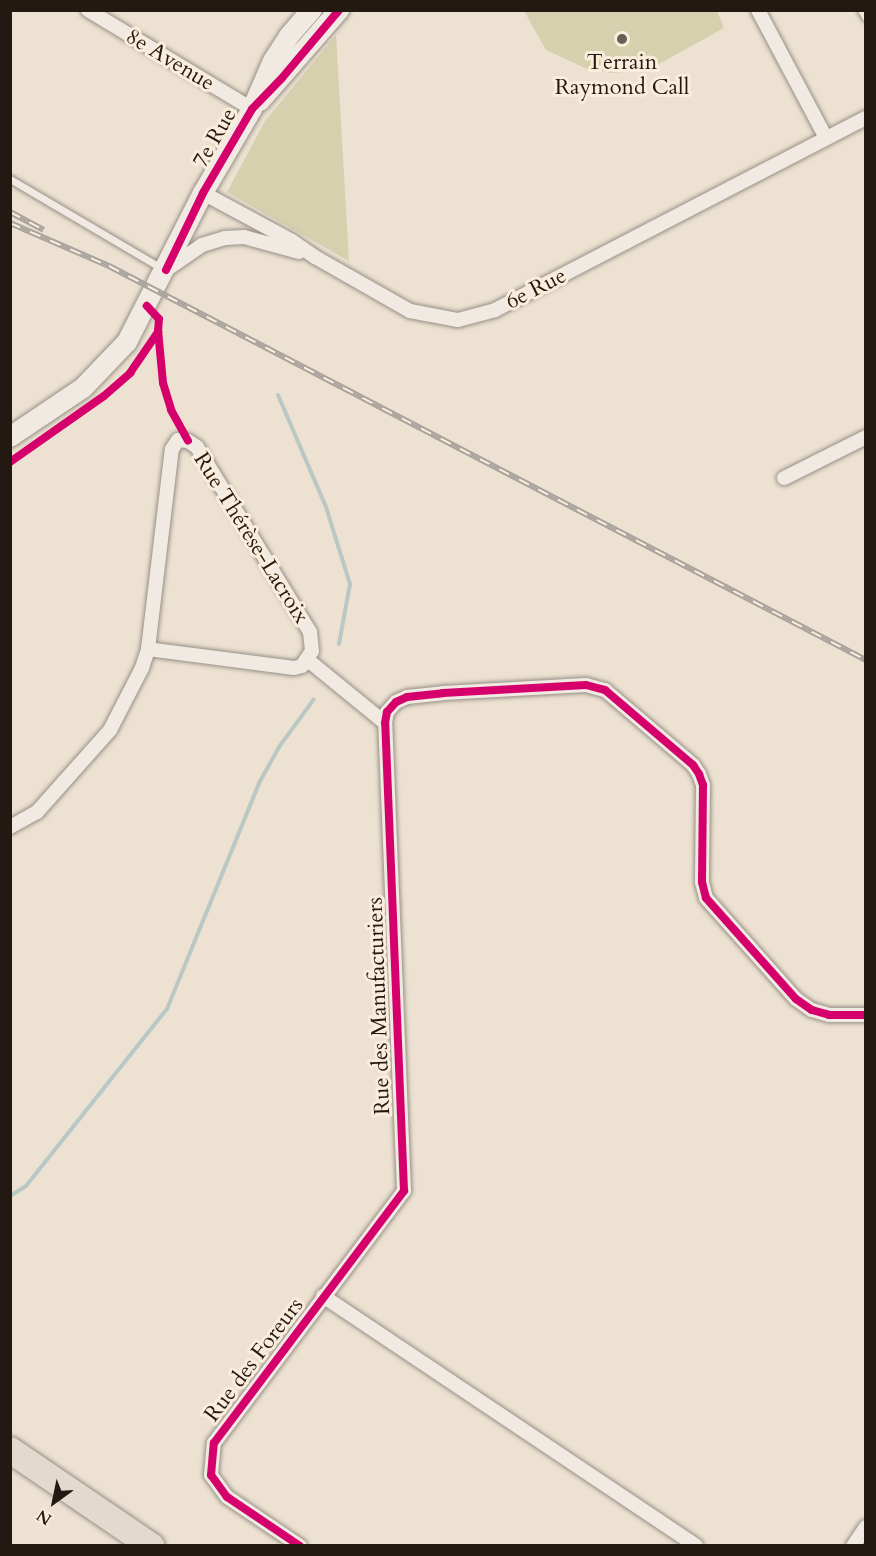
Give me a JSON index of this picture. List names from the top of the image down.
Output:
{
  "streets": {
    "main road": ["7e Rue"],
    "street": [
      "8e Avenue",
      "6e Rue",
      "Rue Thérèse-Lacroix",
      "Rue des Manufacturiers",
      "Rue des Foreurs"
    ]
  },
  "crossings": [
    ["8e Avenue", "7e Rue"],
    ["7e Rue", "6e Rue"],
    ["Rue des Manufacturiers", "Rue des Foreurs"]
  ],
  "places": ["Terrain Raymond Call"],
  "north": "bottom left"
}
